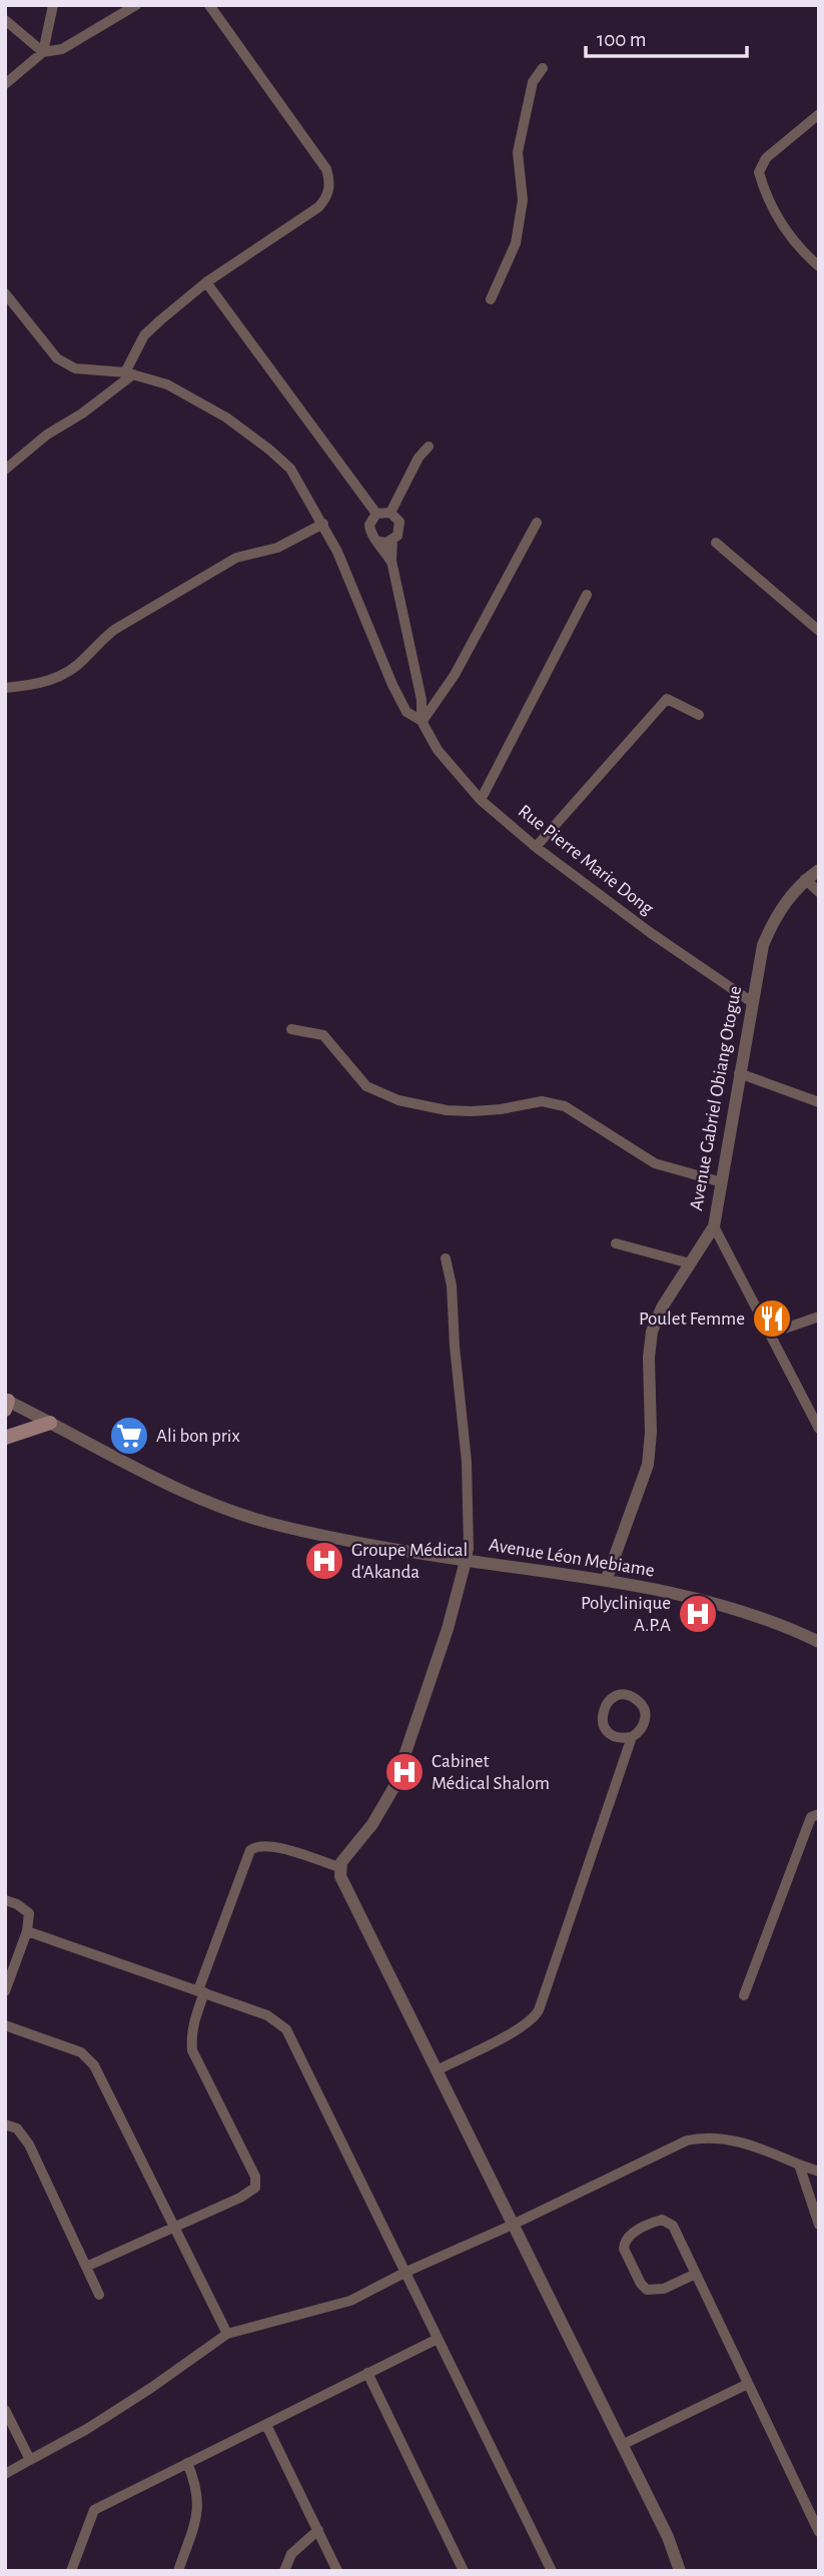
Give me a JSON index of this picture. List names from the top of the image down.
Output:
{
  "streets": {
    "street": ["Rue Pierre Marie Dong", "Avenue Gabriel Obiang Otogue", "Avenue Léon Mebiame"]
  },
  "crossings": [
    ["Rue Pierre Marie Dong", "Avenue Gabriel Obiang Otogue"],
    ["Avenue Gabriel Obiang Otogue", "Avenue Léon Mebiame"]
  ],
  "places": {
    "restaurant": ["Poulet Femme"],
    "supermarket": ["Ali bon prix"],
    "hospital": ["Groupe Médical d'Akanda", "Polyclinique A.P.A", "Cabinet Médical Shalom"]
  },
  "scale_bar": "100 m"
}
